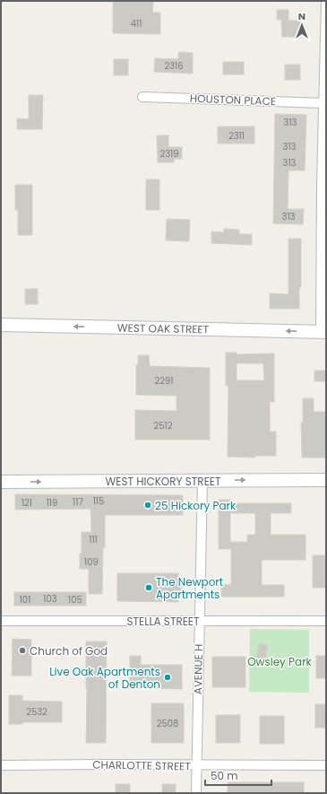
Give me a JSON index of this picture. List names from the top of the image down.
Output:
{
  "streets": {
    "main road": ["WEST OAK STREET", "WEST HICKORY STREET"],
    "street": [
      "HOUSTON PLACE",
      "STELLA STREET",
      "AVENUE H",
      "CHARLOTTE STREET"
    ]
  },
  "crossings": [
    ["WEST HICKORY STREET", "AVENUE H"],
    ["STELLA STREET", "AVENUE H"],
    ["AVENUE H", "CHARLOTTE STREET"]
  ],
  "one_way": ["WEST OAK STREET", "WEST HICKORY STREET"],
  "parks": ["Owsley Park"],
  "places": [
    "25 Hickory Park",
    "The Newport Apartments",
    "Church of God",
    "Live Oak Apartments of Denton"
  ],
  "house_numbers": [
    "411",
    "2316",
    "313",
    "2311",
    "313",
    "2319",
    "313",
    "313",
    "2291",
    "2512",
    "115",
    "117",
    "121",
    "119",
    "111",
    "109",
    "103",
    "101",
    "105",
    "2532",
    "2508"
  ],
  "scale_bar": "50 m",
  "north": "top"
}
